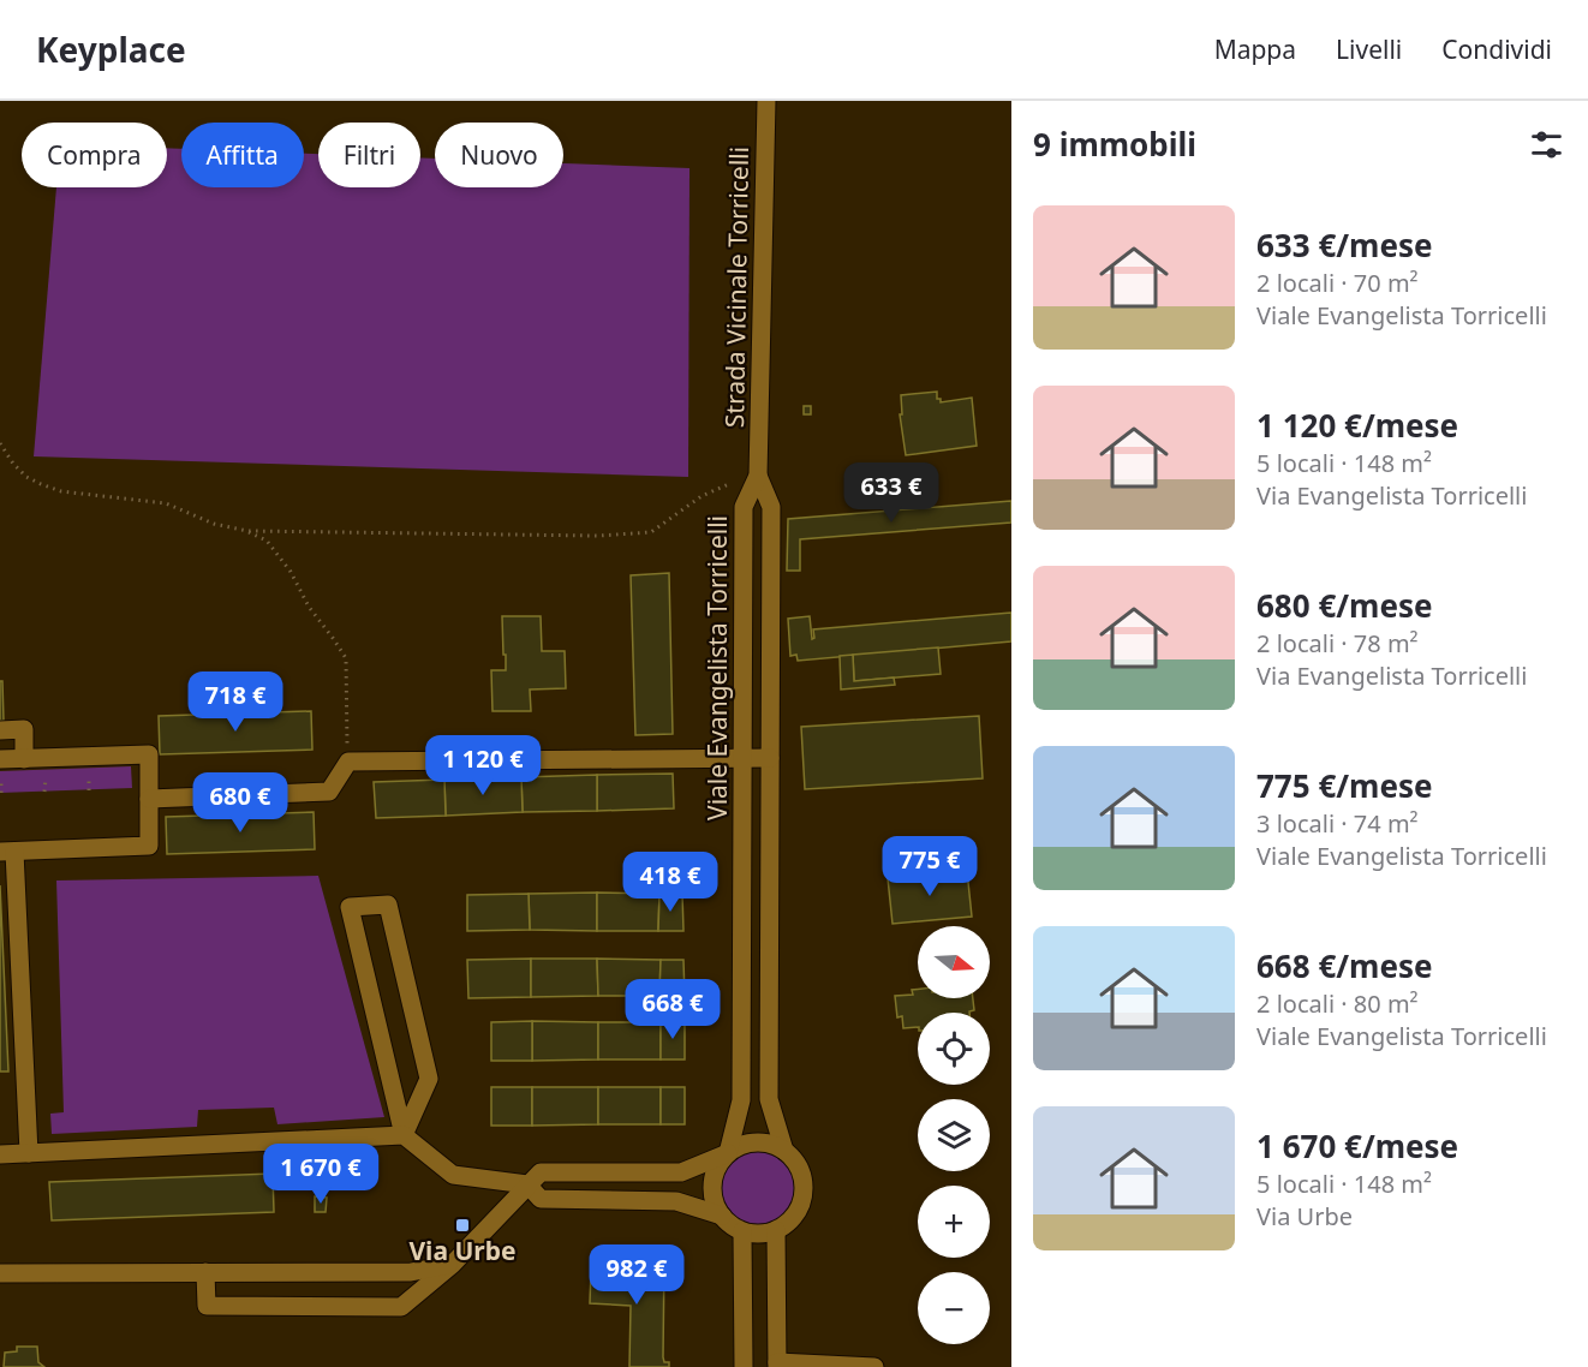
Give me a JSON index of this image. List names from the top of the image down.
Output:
{
  "streets": {
    "street": ["Strada Vicinale Torricelli", "Viale Evangelista Torricelli"]
  },
  "crossings": [
    ["Strada Vicinale Torricelli", "Viale Evangelista Torricelli"]
  ],
  "places": {
    "transit": ["Via Urbe"]
  },
  "north": "right",
  "page": {
    "header": "Keyplace",
    "nav": ["Mappa", "Livelli", "Condividi"],
    "heading": "9 immobili",
    "chip": [
      "Compra",
      "Affitta",
      "Filtri",
      "Nuovo"
    ],
    "list": [
      {
        "name": "633 €/mese",
        "note": "2 locali · 70 m² · Viale Evangelista Torricelli"
      },
      {
        "name": "1 120 €/mese",
        "note": "5 locali · 148 m² · Via Evangelista Torricelli"
      },
      {
        "name": "680 €/mese",
        "note": "2 locali · 78 m² · Via Evangelista Torricelli"
      },
      {
        "name": "775 €/mese",
        "note": "3 locali · 74 m² · Viale Evangelista Torricelli"
      },
      {
        "name": "668 €/mese",
        "note": "2 locali · 80 m² · Viale Evangelista Torricelli"
      },
      {
        "name": "1 670 €/mese",
        "note": "5 locali · 148 m² · Via Urbe"
      }
    ],
    "price": [
      "633 €",
      "718 €",
      "1 120 €",
      "680 €",
      "775 €",
      "418 €",
      "668 €",
      "1 670 €",
      "982 €"
    ],
    "map_buttons": ["+", "−"]
  }
}
